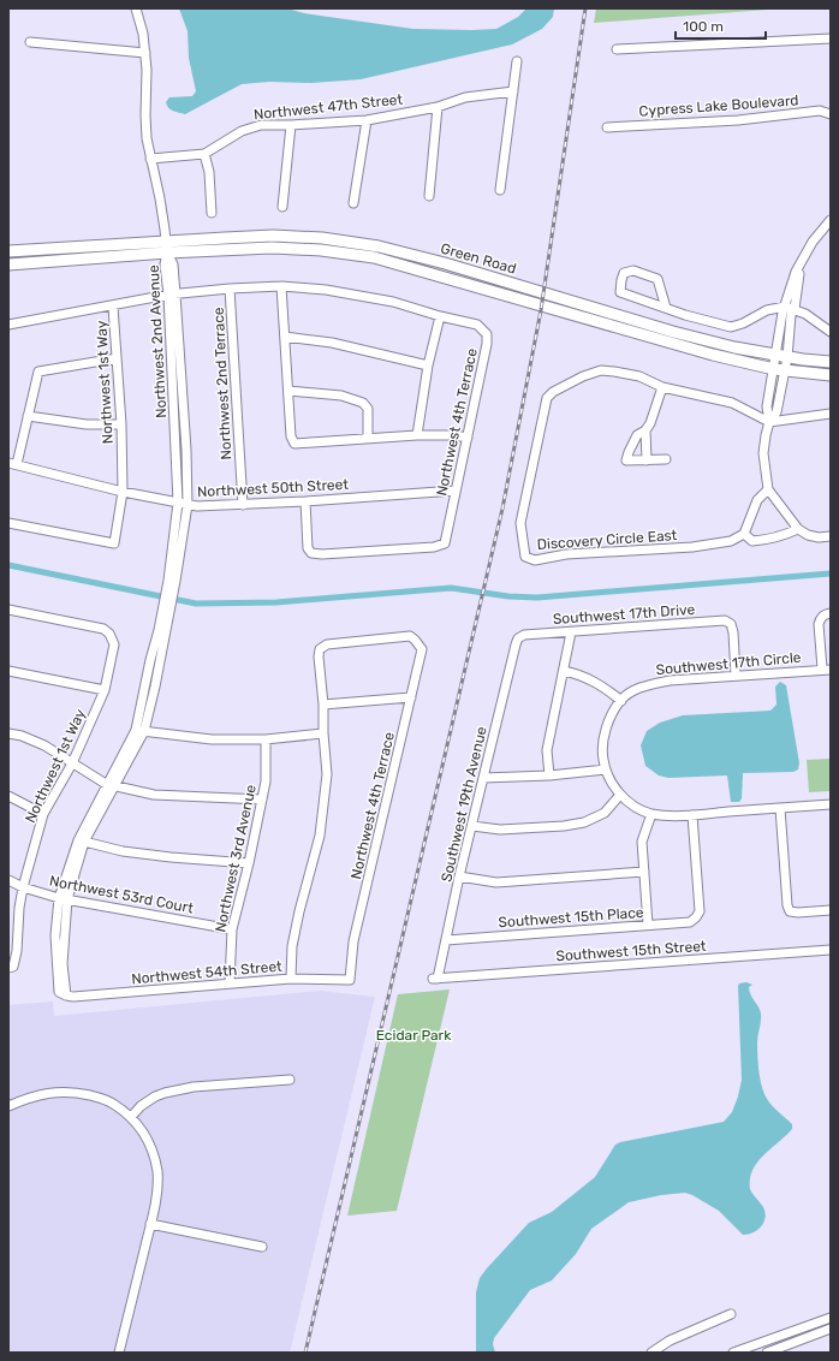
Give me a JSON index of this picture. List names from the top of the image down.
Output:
{
  "streets": {
    "main road": ["Green Road"],
    "street": [
      "Cypress Lake Boulevard",
      "Northwest 47th Street",
      "Northwest 2nd Avenue",
      "Northwest 1st Way",
      "Northwest 2nd Terrace",
      "Northwest 4th Terrace",
      "Northwest 50th Street",
      "Discovery Circle East",
      "Southwest 17th Drive",
      "Southwest 17th Circle",
      "Southwest 19th Avenue",
      "Northwest 3rd Avenue",
      "Northwest 53rd Court",
      "Southwest 15th Place",
      "Southwest 15th Street",
      "Northwest 54th Street"
    ]
  },
  "crossings": [
    ["Green Road", "Northwest 2nd Avenue"],
    ["Northwest 2nd Avenue", "Northwest 50th Street"],
    ["Northwest 2nd Avenue", "Northwest 53rd Court"],
    ["Northwest 2nd Avenue", "Northwest 54th Street"],
    ["Northwest 1st Way", "Northwest 50th Street"],
    ["Northwest 1st Way", "Northwest 53rd Court"],
    ["Northwest 2nd Terrace", "Northwest 50th Street"],
    ["Northwest 4th Terrace", "Northwest 50th Street"],
    ["Northwest 4th Terrace", "Northwest 54th Street"],
    ["Southwest 17th Drive", "Southwest 17th Circle"],
    ["Southwest 17th Drive", "Southwest 19th Avenue"],
    ["Southwest 19th Avenue", "Southwest 15th Place"],
    ["Southwest 19th Avenue", "Southwest 15th Street"],
    ["Northwest 3rd Avenue", "Northwest 53rd Court"],
    ["Northwest 3rd Avenue", "Northwest 54th Street"]
  ],
  "parks": ["Ecidar Park"],
  "scale_bar": "100 m"
}
